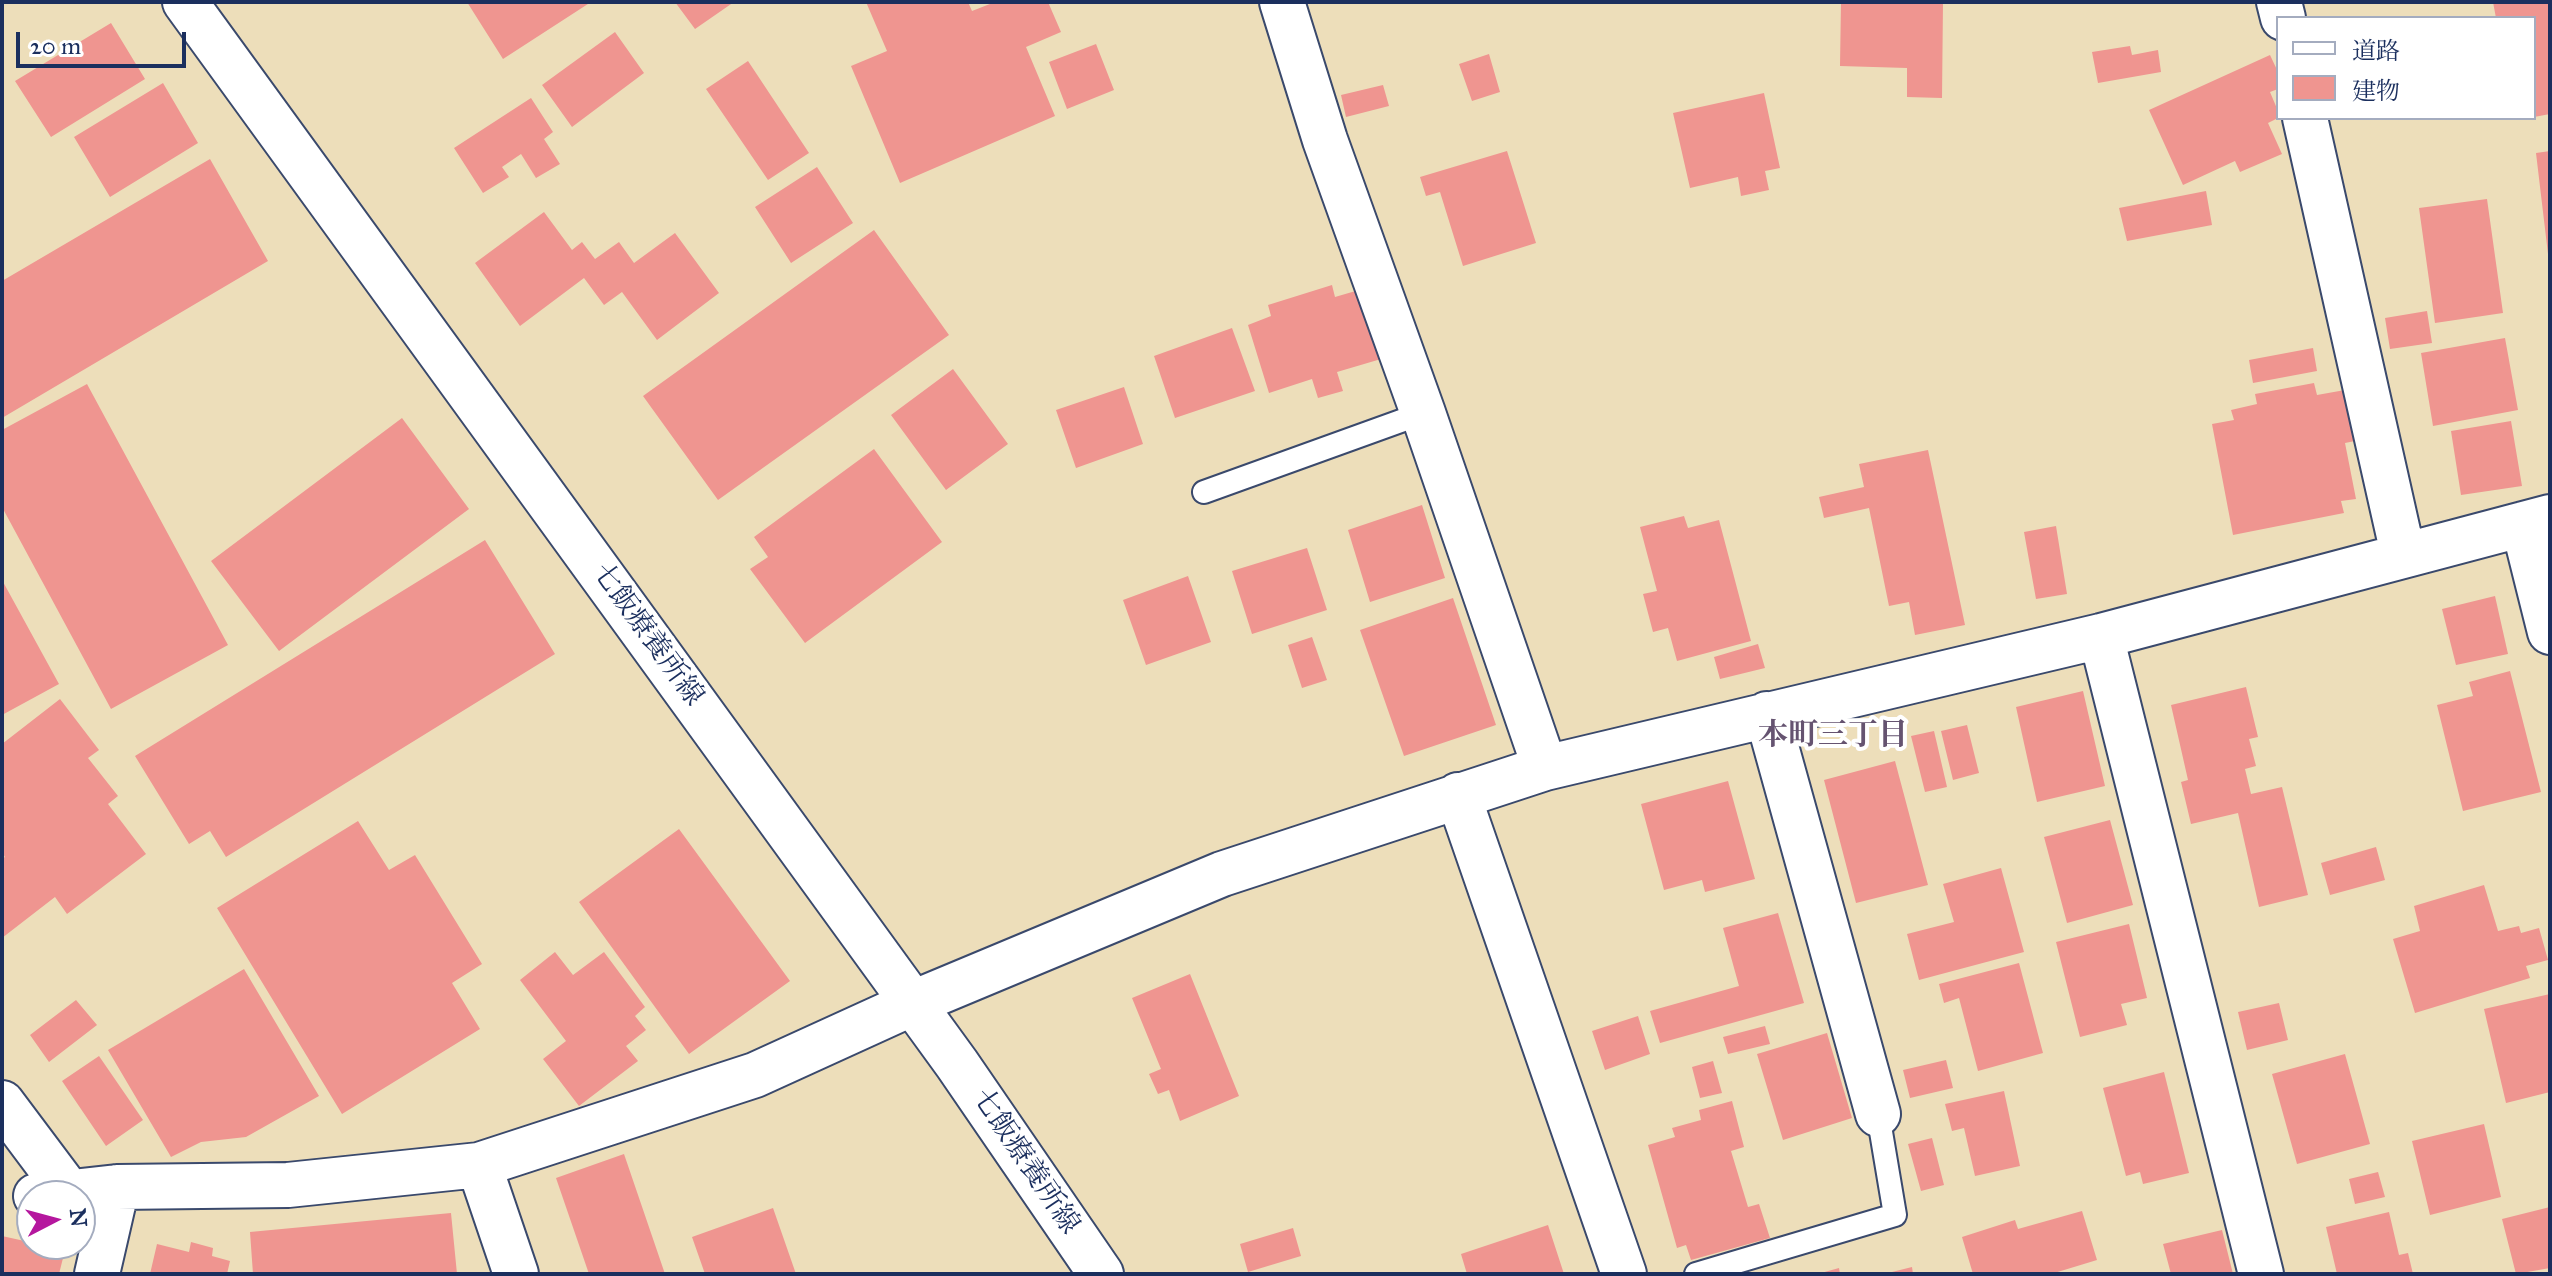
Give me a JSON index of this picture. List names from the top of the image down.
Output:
{
  "streets": {
    "street": ["七飯療養所線"]
  },
  "districts": ["本町三丁目"],
  "legend": ["道路", "建物"],
  "scale_bar": "20 m",
  "north": "right"
}
